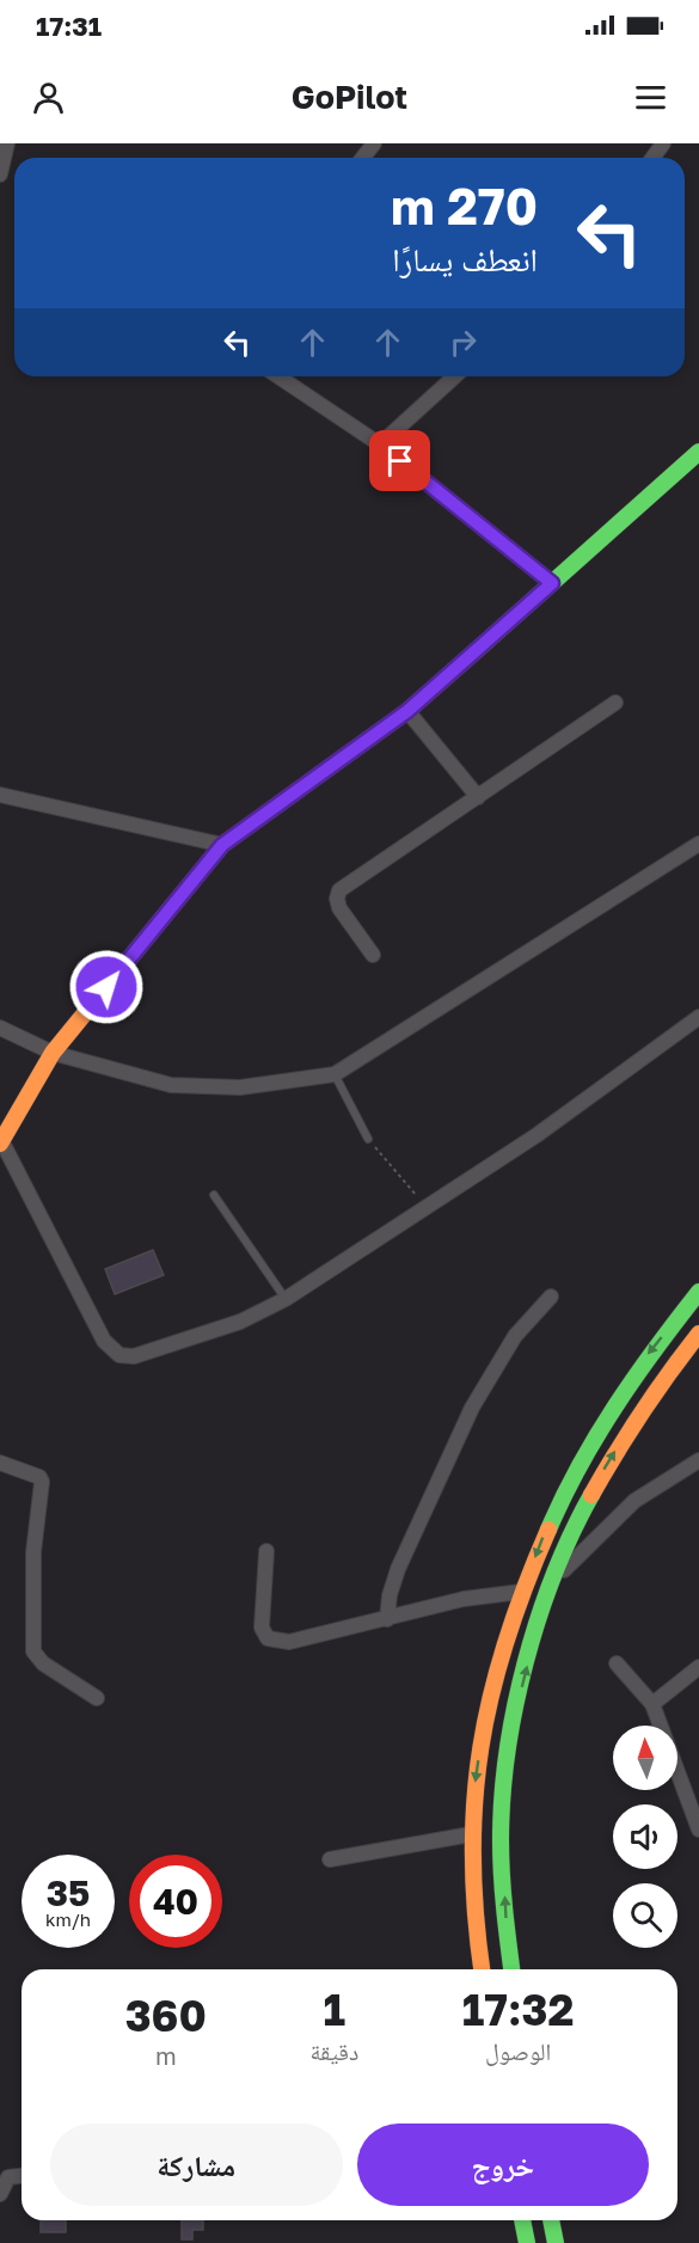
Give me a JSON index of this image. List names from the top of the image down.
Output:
{
  "north": "top",
  "page": {
    "status": "17:31",
    "header": "GoPilot",
    "turn": ["270 m", "انعطف يسارًا"],
    "speed": "35 km/h",
    "limit": "40",
    "eta": [
      "17:32",
      "الوصول",
      "1",
      "دقيقة",
      "360",
      "m"
    ],
    "buttons": ["خروج", "مشاركة"]
  }
}
